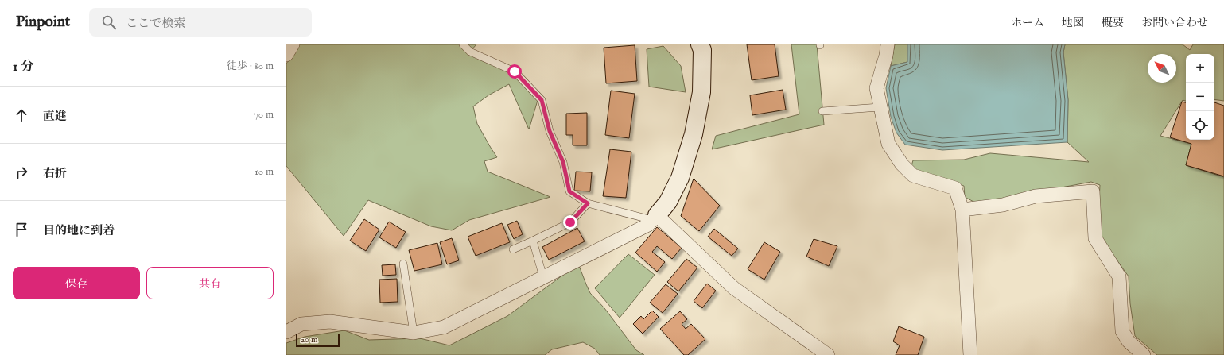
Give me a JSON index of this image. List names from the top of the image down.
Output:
{
  "scale_bar": "20 m",
  "north": "top left",
  "page": {
    "header": "Pinpoint",
    "search": "ここで検索",
    "nav": [
      "ホーム",
      "地図",
      "概要",
      "お問い合わせ"
    ],
    "heading": ["1 分", "徒歩 · 80 m"],
    "map_buttons": ["+", "−"],
    "list": [
      ["直進", "70 m"],
      ["右折", "10 m"],
      "目的地に到着"
    ],
    "buttons": ["保存", "共有"],
    "scale": "20 m"
  }
}
